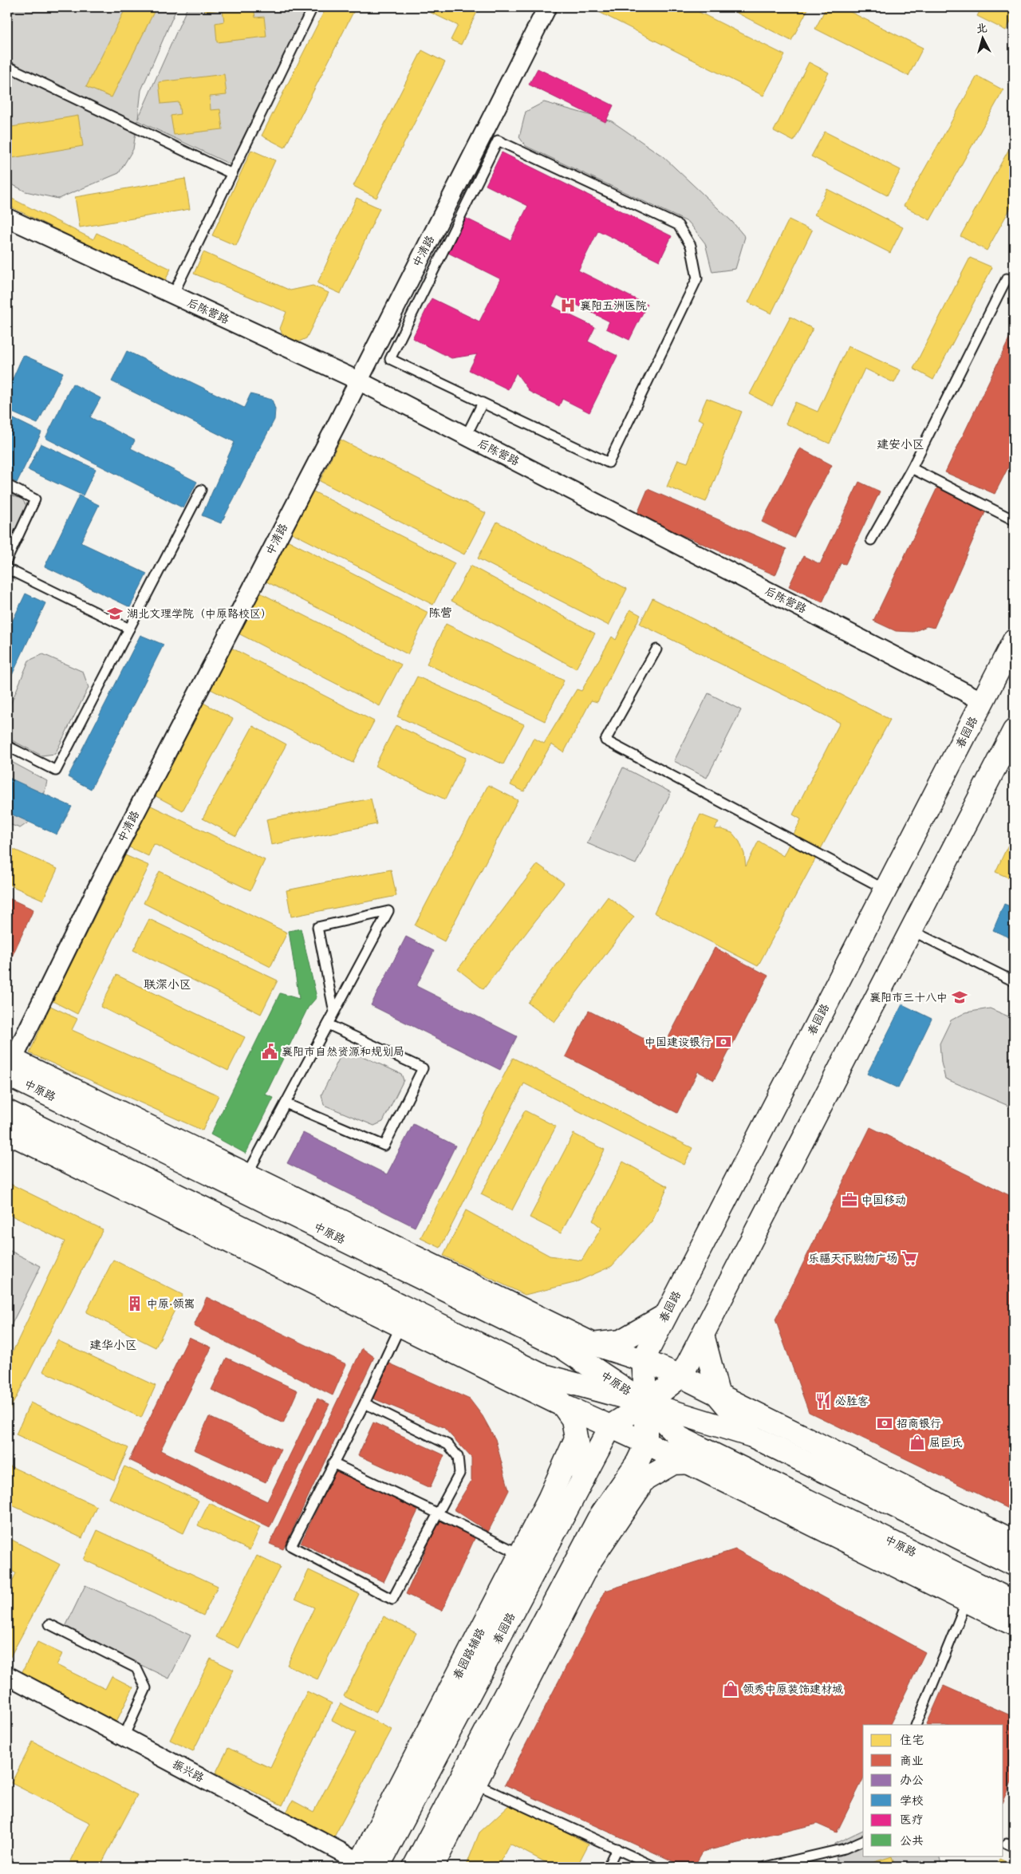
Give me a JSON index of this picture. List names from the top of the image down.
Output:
{
  "streets": {
    "main road": ["春园路", "中原路", "春园路辅路"],
    "street": ["中清路", "后陈营路", "振兴路"]
  },
  "crossings": [
    ["中清路", "后陈营路"],
    ["中清路", "中原路"],
    ["后陈营路", "春园路"],
    ["春园路", "中原路"],
    ["春园路", "春园路辅路"],
    ["春园路", "振兴路"],
    ["春园路辅路", "振兴路"]
  ],
  "districts": [
    "建安小区",
    "陈营",
    "联深小区",
    "建华小区"
  ],
  "places": {
    "hospital": ["襄阳五洲医院"],
    "school or university": ["湖北文理学院（中原路校区）", "襄阳市三十八中"],
    "bank": ["中国建设银行", "招商银行"],
    "public building": ["襄阳市自然资源和规划局"],
    "office": ["中国移动"],
    "supermarket": ["乐福天下购物广场"],
    "building": ["中原·领寓"],
    "restaurant": ["必胜客"],
    "shop": ["屈臣氏", "领秀中原装饰建材城"]
  },
  "legend": [
    "住宅",
    "商业",
    "办公",
    "学校",
    "医疗",
    "公共"
  ],
  "north": "top"
}
